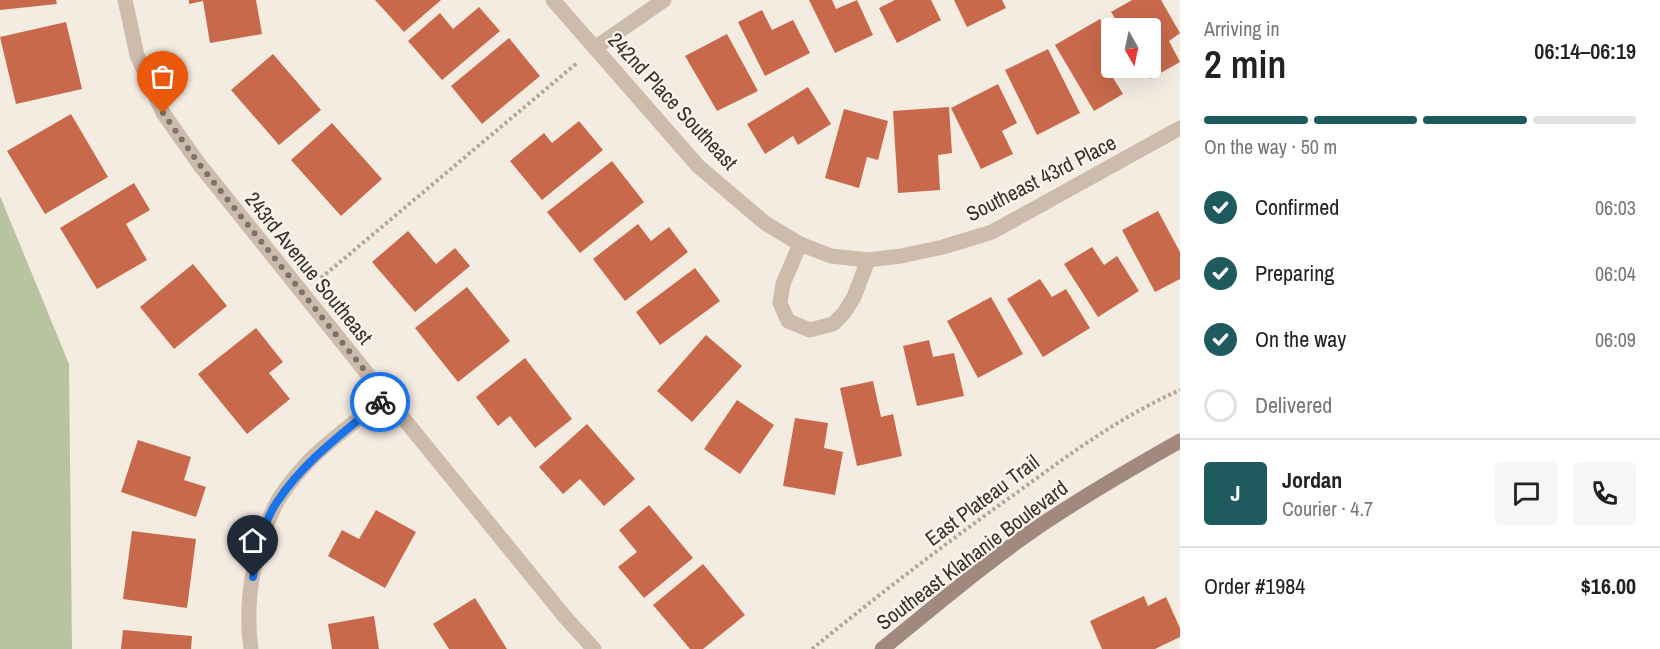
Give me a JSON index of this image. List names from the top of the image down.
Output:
{
  "streets": {
    "street": [
      "242nd Place Southeast",
      "Southeast 43rd Place",
      "243rd Avenue Southeast",
      "Southeast Klahanie Boulevard"
    ],
    "path": ["East Plateau Trail"]
  },
  "crossings": [
    ["242nd Place Southeast", "Southeast 43rd Place"]
  ],
  "north": "bottom",
  "page": {
    "heading": ["2 min", "Arriving in", "06:14–06:19"],
    "panel": [
      "Jordan",
      "Courier · 4.7",
      "Order #1984",
      "$16.00"
    ],
    "bar": "On the way · 50 m",
    "list": [
      ["Confirmed", "06:03"],
      ["Preparing", "06:04"],
      ["On the way", "06:09"],
      "Delivered"
    ],
    "round": "J"
  }
}
